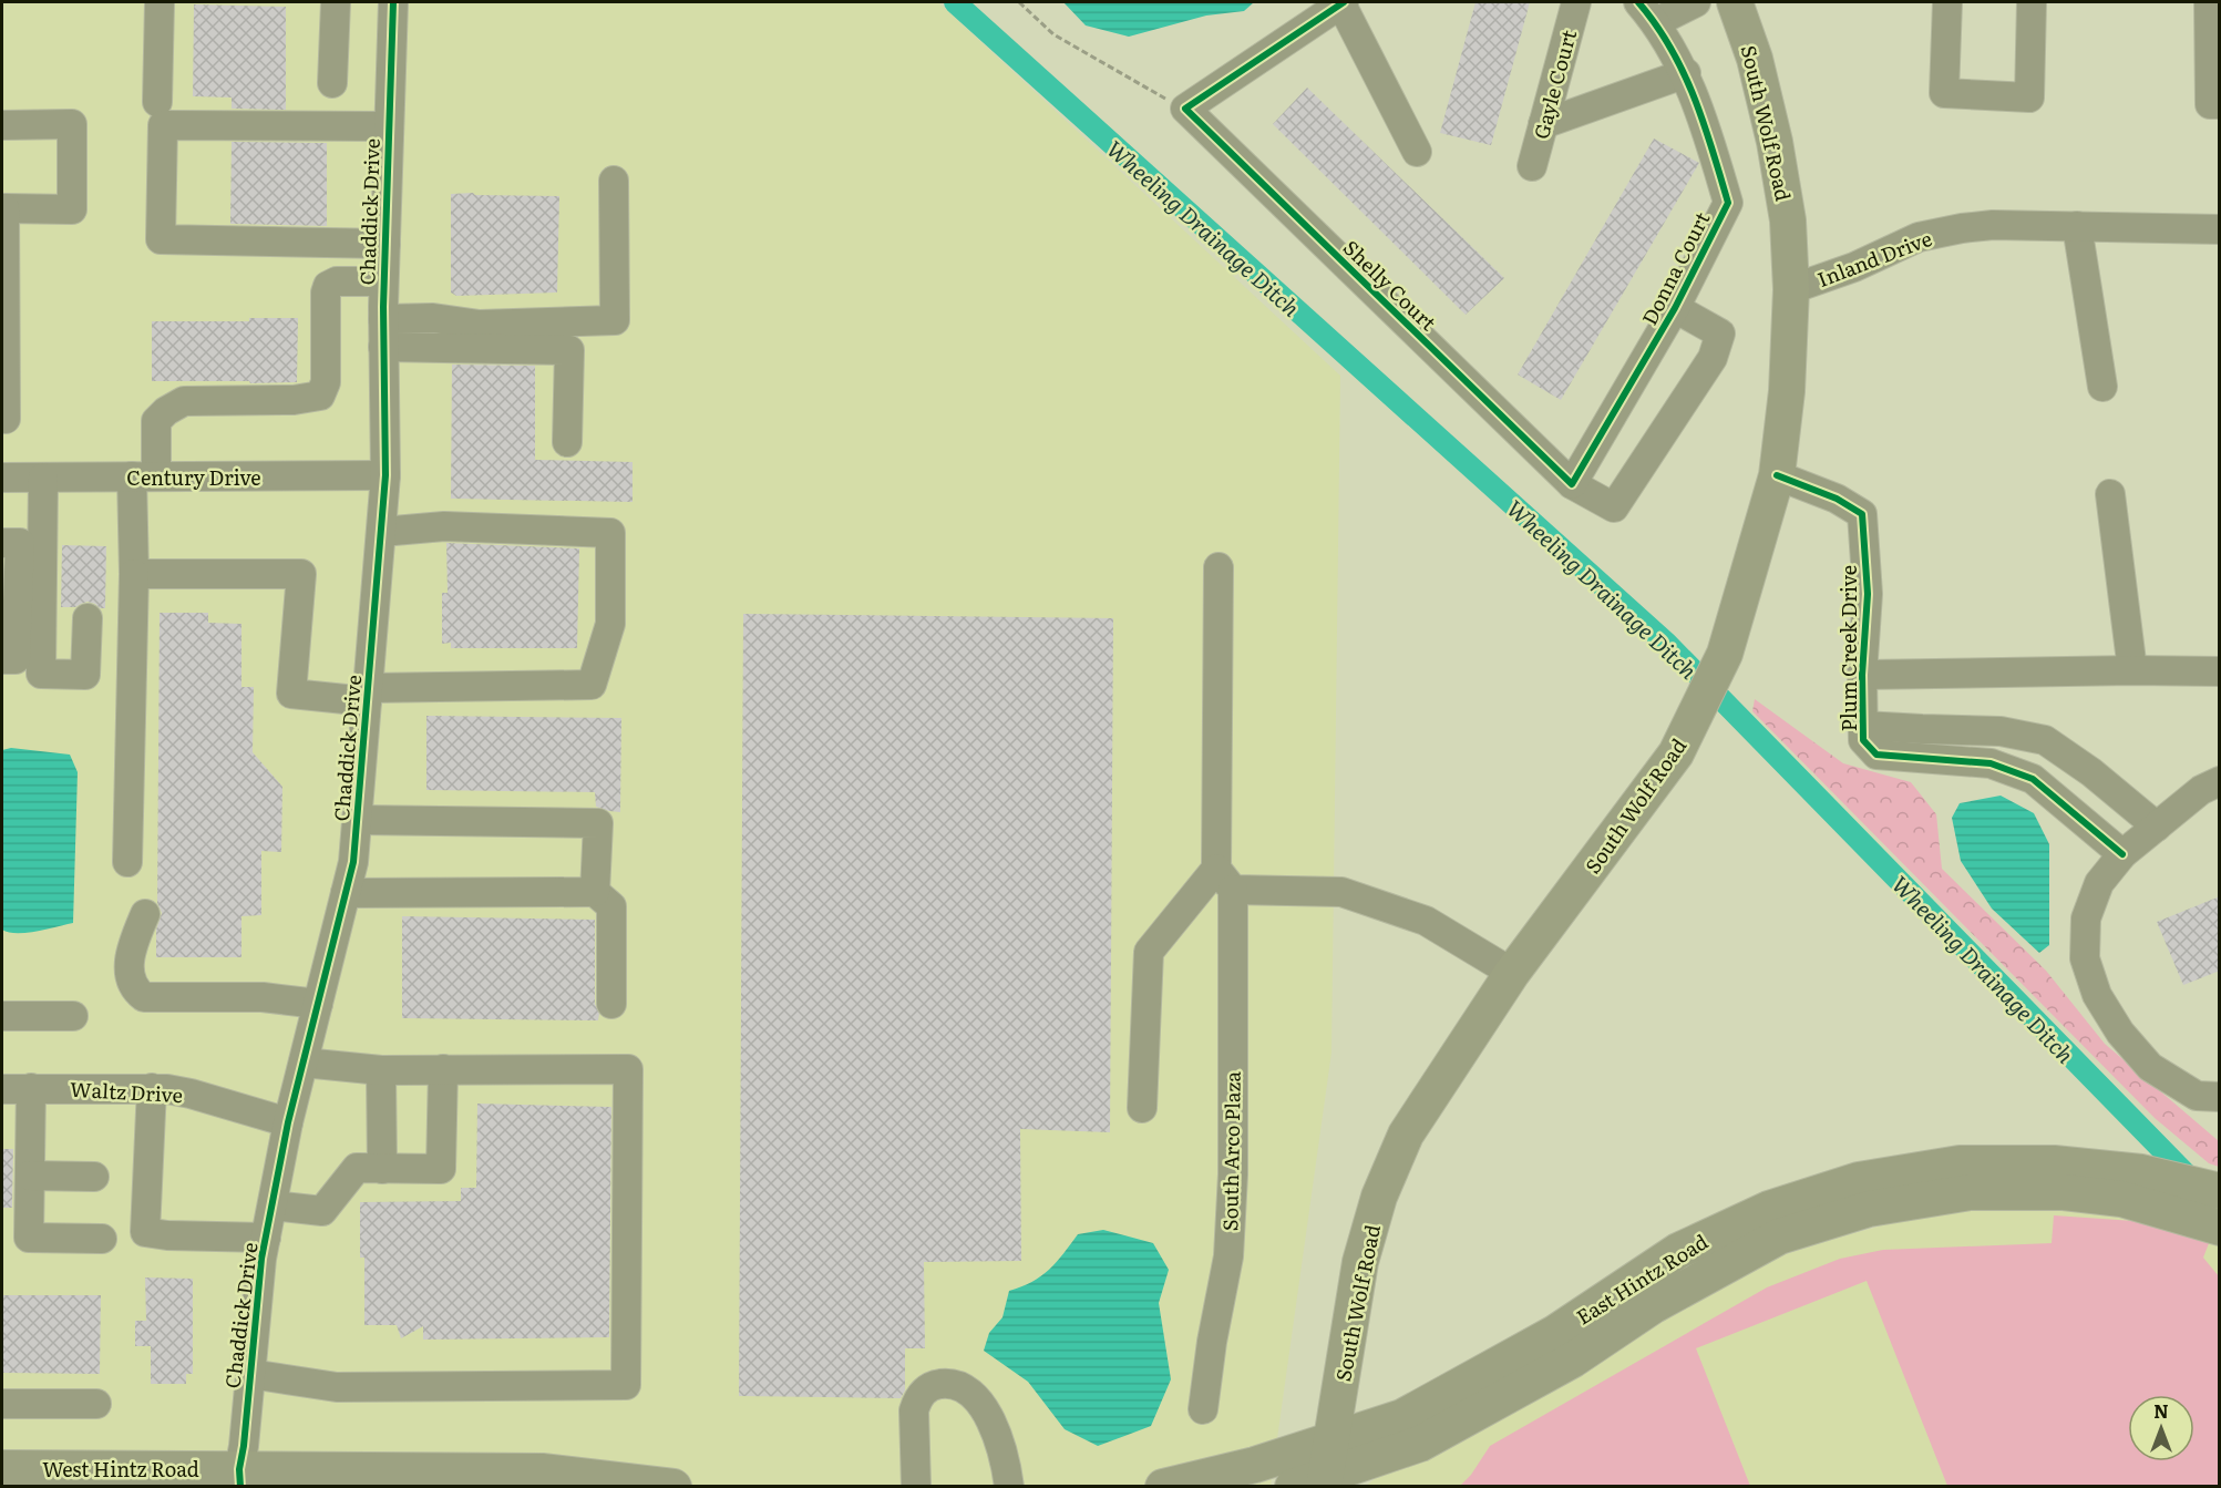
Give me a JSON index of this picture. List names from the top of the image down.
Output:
{
  "streets": {
    "main road": ["South Wolf Road", "East Hintz Road", "West Hintz Road"],
    "street": [
      "Gayle Court",
      "Chaddick Drive",
      "Inland Drive",
      "Donna Court",
      "Shelly Court",
      "Century Drive",
      "Plum Creek Drive",
      "Waltz Drive",
      "South Arco Plaza"
    ]
  },
  "crossings": [
    ["South Wolf Road", "Inland Drive"],
    ["South Wolf Road", "Plum Creek Drive"],
    ["South Wolf Road", "East Hintz Road"],
    ["Chaddick Drive", "Century Drive"],
    ["Chaddick Drive", "Waltz Drive"],
    ["Chaddick Drive", "West Hintz Road"],
    ["Donna Court", "Shelly Court"]
  ],
  "water": ["Wheeling Drainage Ditch"],
  "north": "top"
}
